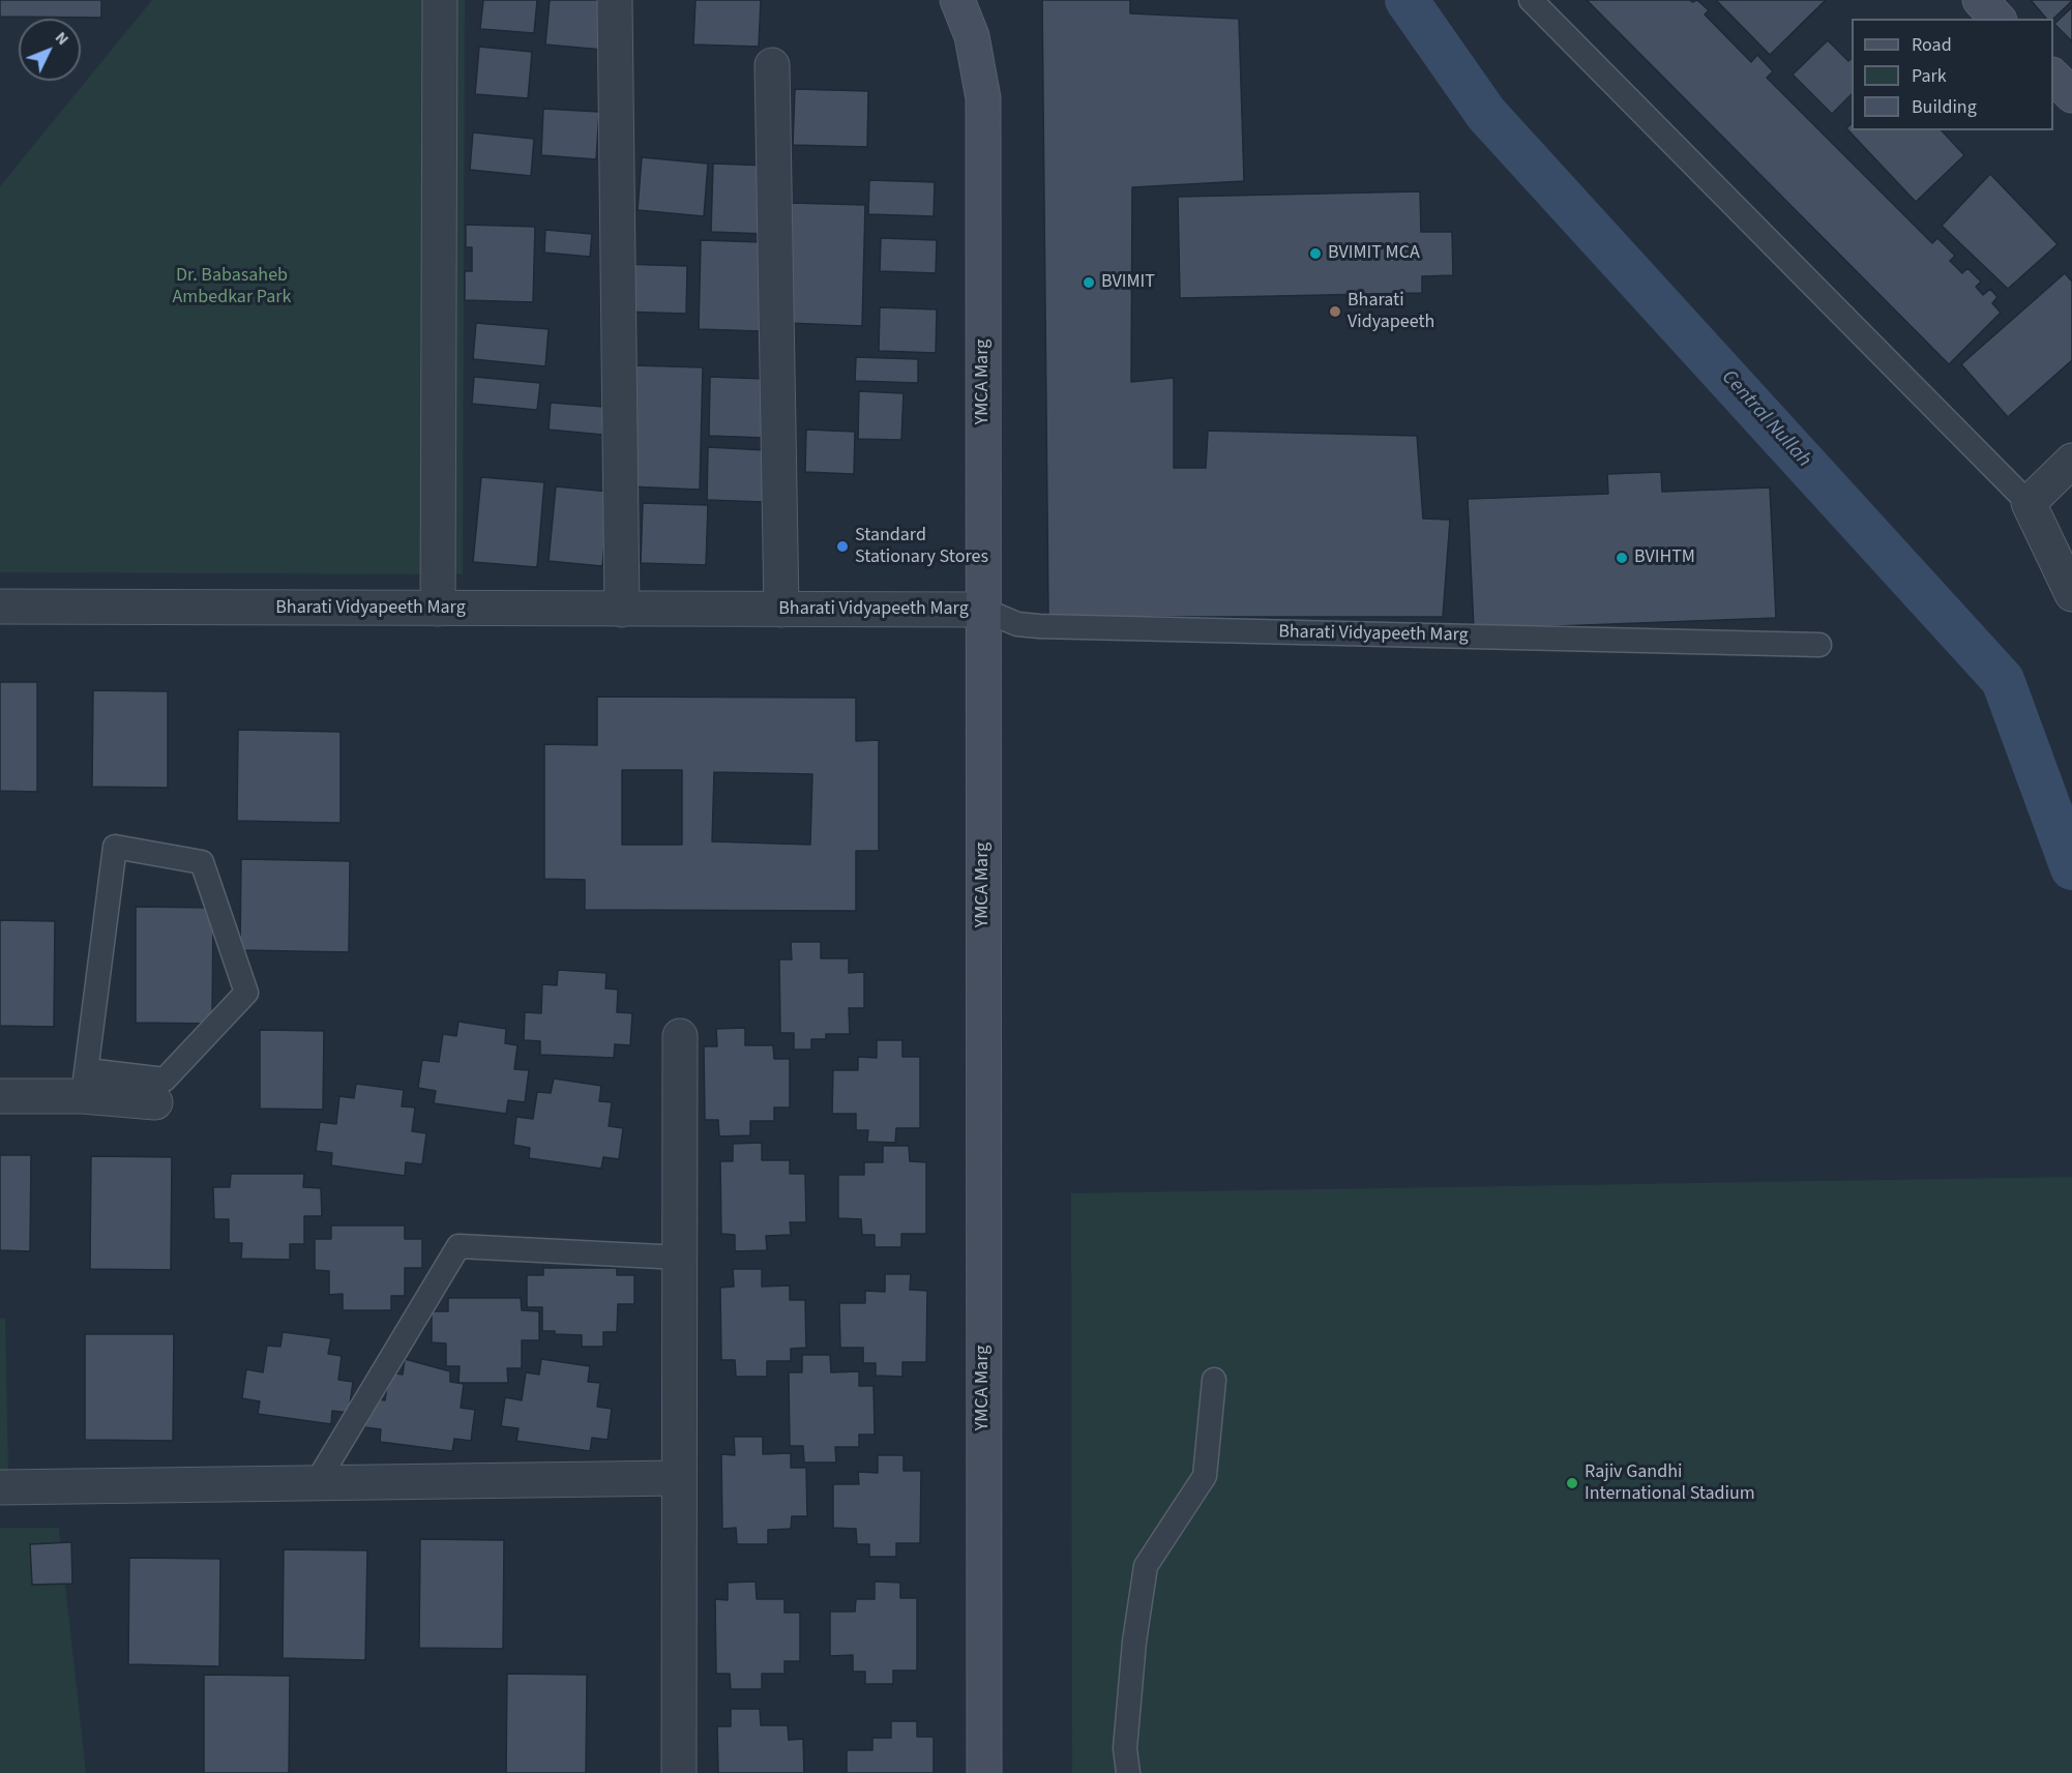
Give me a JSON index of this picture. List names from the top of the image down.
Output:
{
  "streets": {
    "main road": ["YMCA Marg"],
    "street": ["Bharati Vidyapeeth Marg"]
  },
  "crossings": [
    ["YMCA Marg", "Bharati Vidyapeeth Marg"]
  ],
  "water": ["Central Nullah"],
  "parks": ["Dr. Babasaheb Ambedkar Park"],
  "places": [
    "BVIMIT MCA",
    "BVIMIT",
    "Bharati Vidyapeeth",
    "Standard Stationary Stores",
    "BVIHTM",
    "Rajiv Gandhi International Stadium"
  ],
  "legend": ["Road", "Park", "Building"],
  "north": "top right"
}
